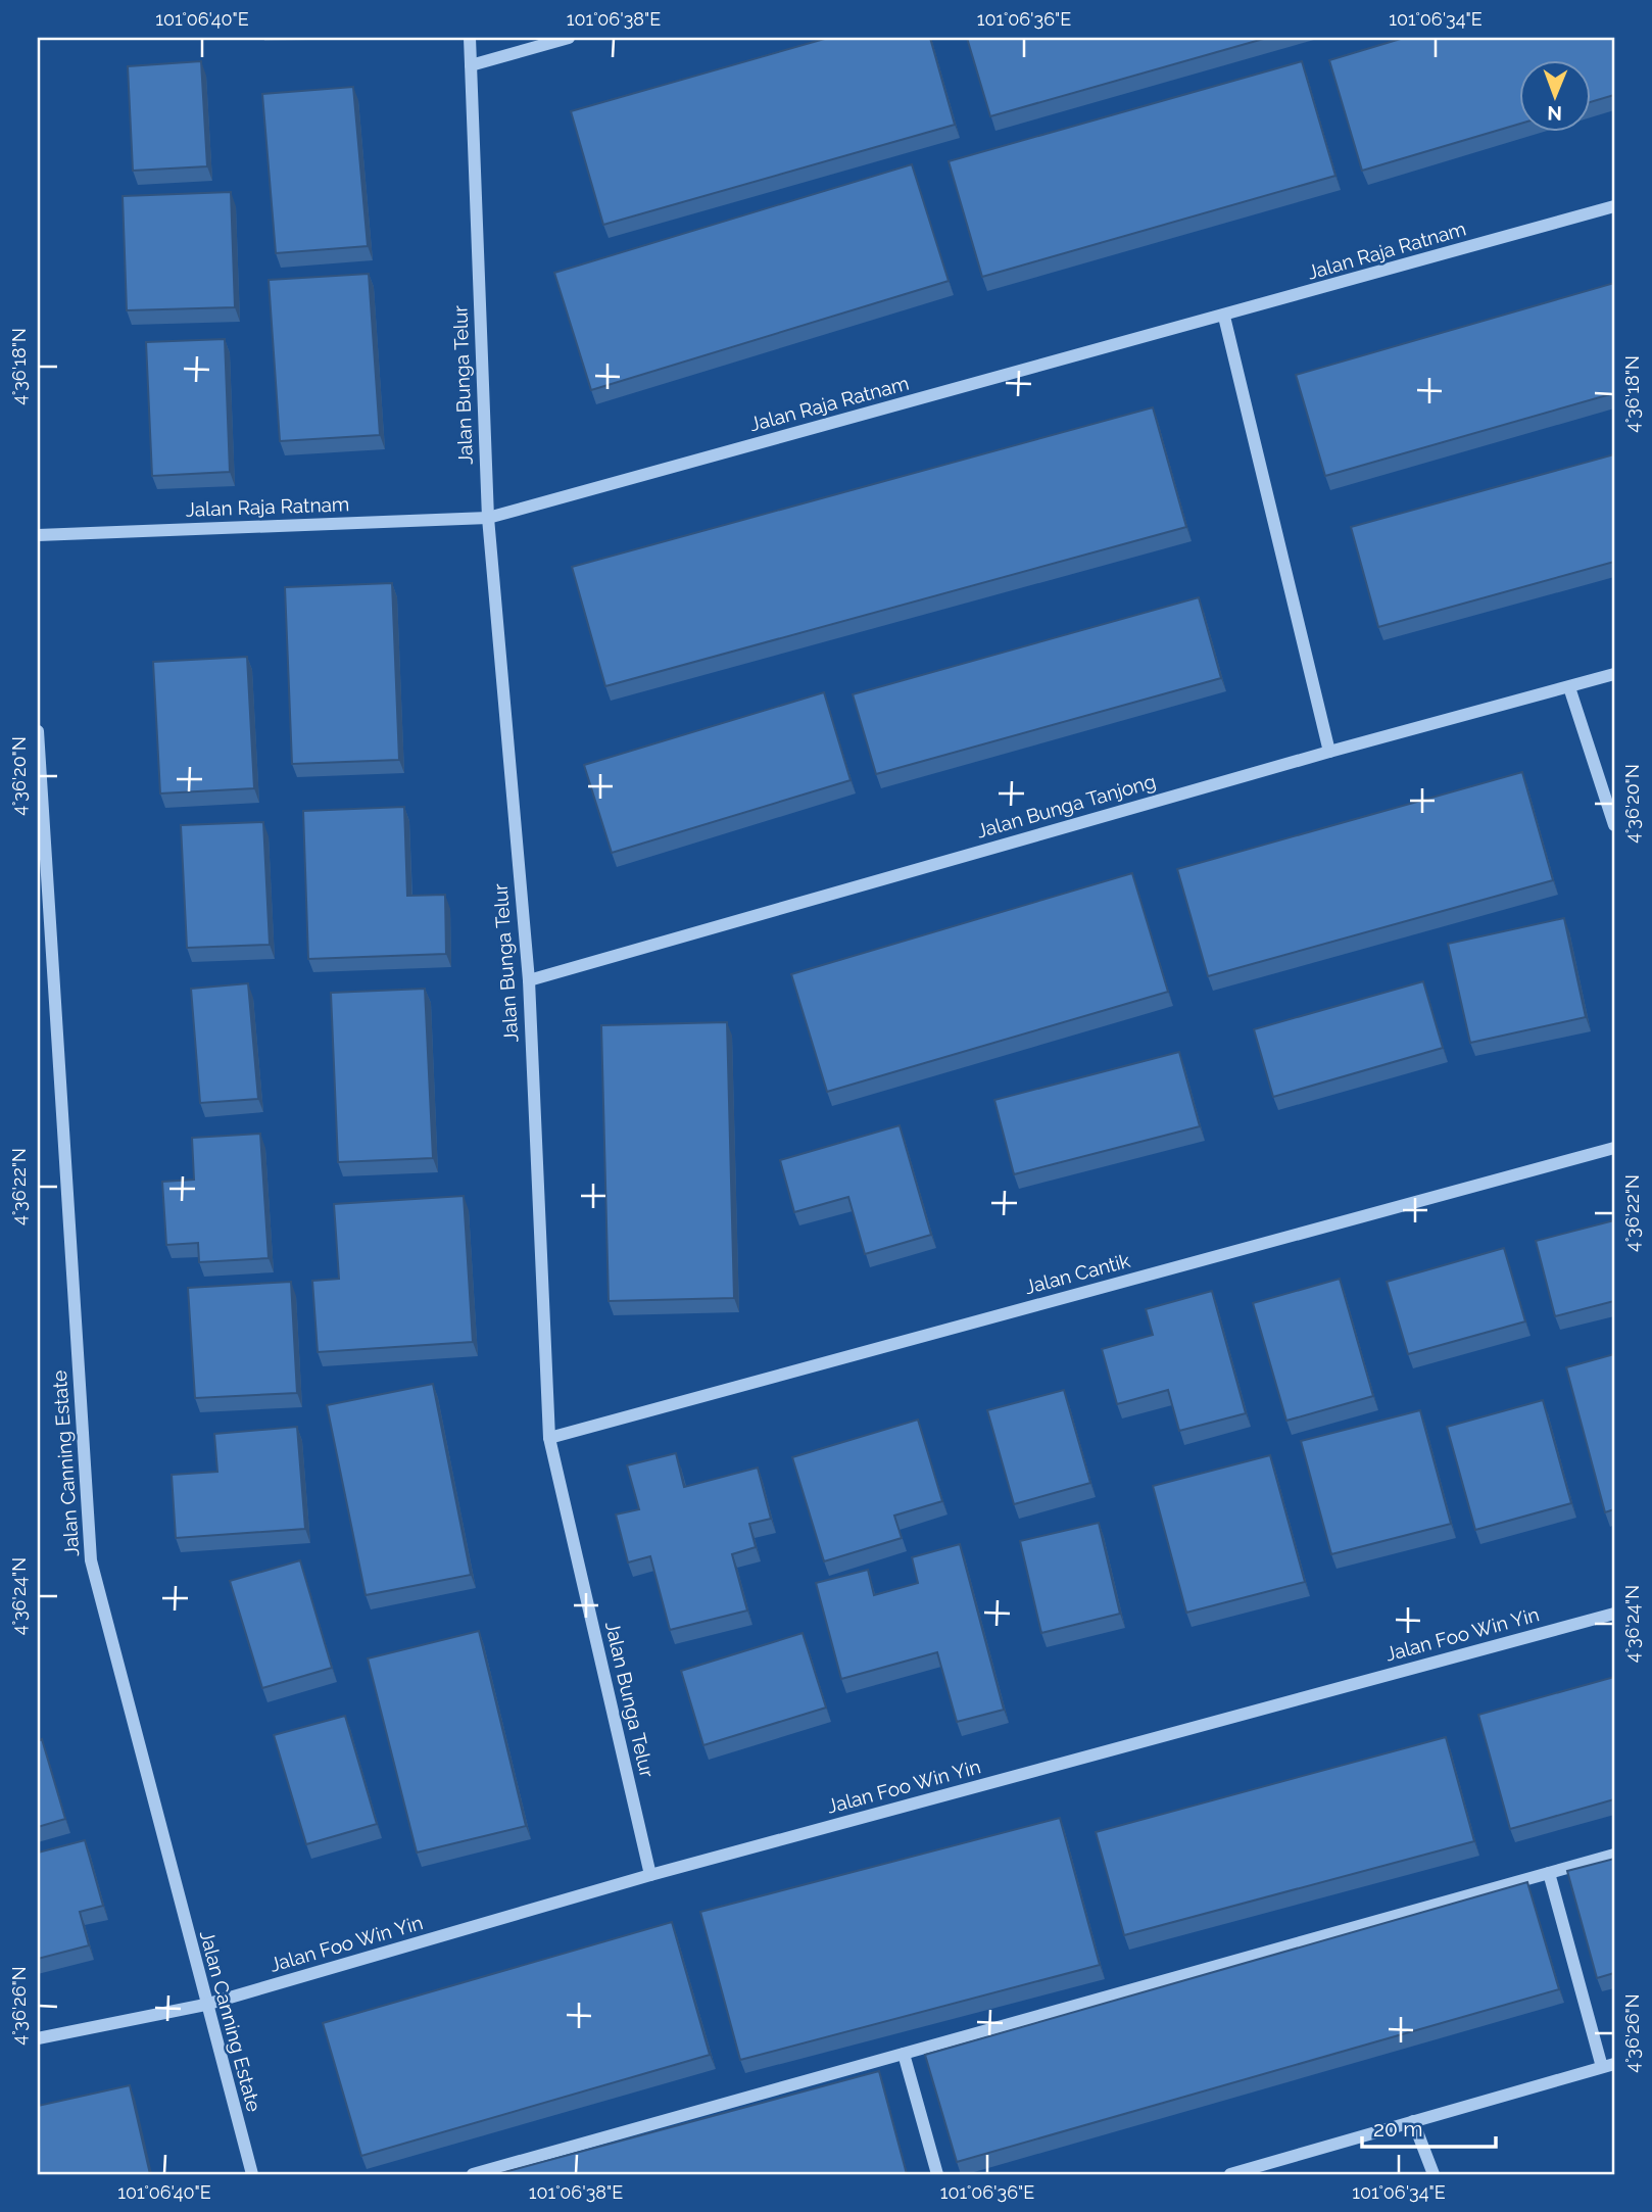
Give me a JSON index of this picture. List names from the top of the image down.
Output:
{
  "streets": {
    "street": [
      "Jalan Raja Ratnam",
      "Jalan Bunga Telur",
      "Jalan Bunga Tanjong",
      "Jalan Cantik",
      "Jalan Canning Estate",
      "Jalan Foo Win Yin"
    ]
  },
  "crossings": [
    ["Jalan Raja Ratnam", "Jalan Bunga Telur"],
    ["Jalan Bunga Telur", "Jalan Bunga Tanjong"],
    ["Jalan Bunga Telur", "Jalan Cantik"],
    ["Jalan Bunga Telur", "Jalan Foo Win Yin"],
    ["Jalan Canning Estate", "Jalan Foo Win Yin"]
  ],
  "scale_bar": "20 m",
  "north": "bottom",
  "coordinates": [
    "101°06'40\"E",
    "101°06'38\"E",
    "101°06'36\"E",
    "101°06'34\"E",
    "4°36'18\"N",
    "4°36'20\"N",
    "4°36'22\"N",
    "4°36'24\"N",
    "4°36'26\"N"
  ]
}
